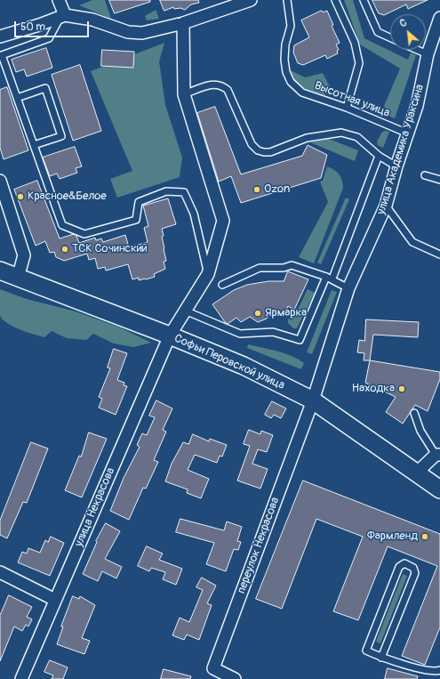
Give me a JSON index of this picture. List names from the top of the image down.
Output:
{
  "streets": {
    "main road": ["Софьи Перовской улица"],
    "street": ["улица Академика Ураксина", "улица Некрасова", "переулок Некрасова"],
    "lane": ["Высотная улица"]
  },
  "crossings": [
    ["Высотная улица", "улица Академика Ураксина"],
    ["улица Академика Ураксина", "Софьи Перовской улица"],
    ["улица Академика Ураксина", "переулок Некрасова"],
    ["Софьи Перовской улица", "улица Некрасова"],
    ["Софьи Перовской улица", "переулок Некрасова"]
  ],
  "places": [
    "Ozon",
    "Красное&Белое",
    "ТСК Сочинский",
    "Ярмарка",
    "Находка",
    "Фармленд"
  ],
  "scale_bar": "50 m",
  "north": "top left"
}
